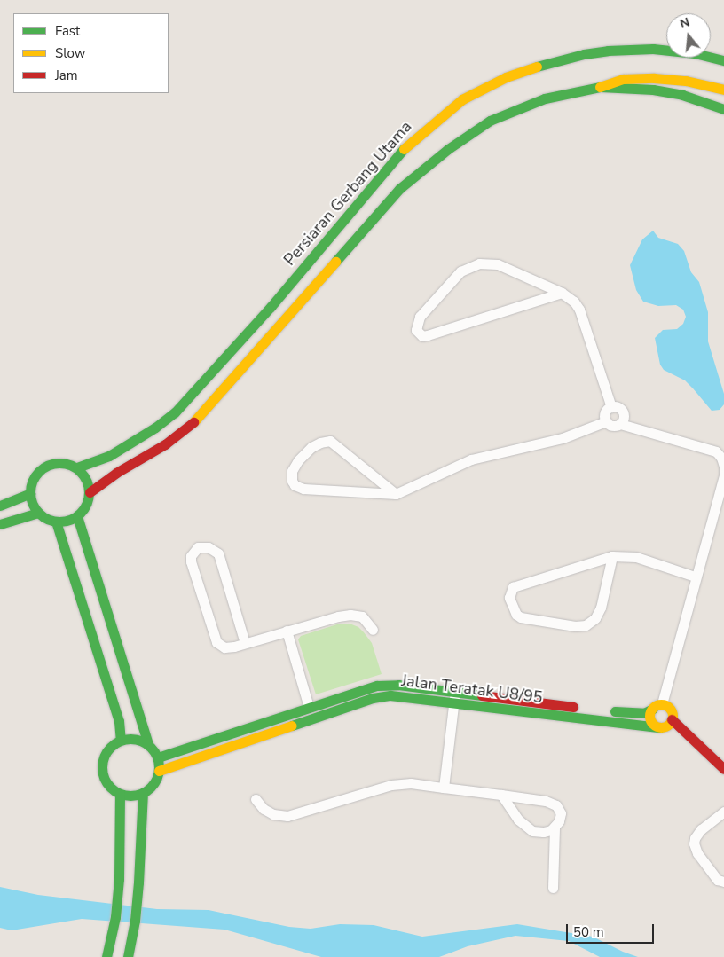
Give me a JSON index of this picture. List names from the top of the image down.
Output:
{
  "streets": {
    "main road": ["Persiaran Gerbang Utama", "Jalan Teratak U8/95"]
  },
  "legend": ["Fast", "Slow", "Jam"],
  "scale_bar": "50 m",
  "north": "top"
}
